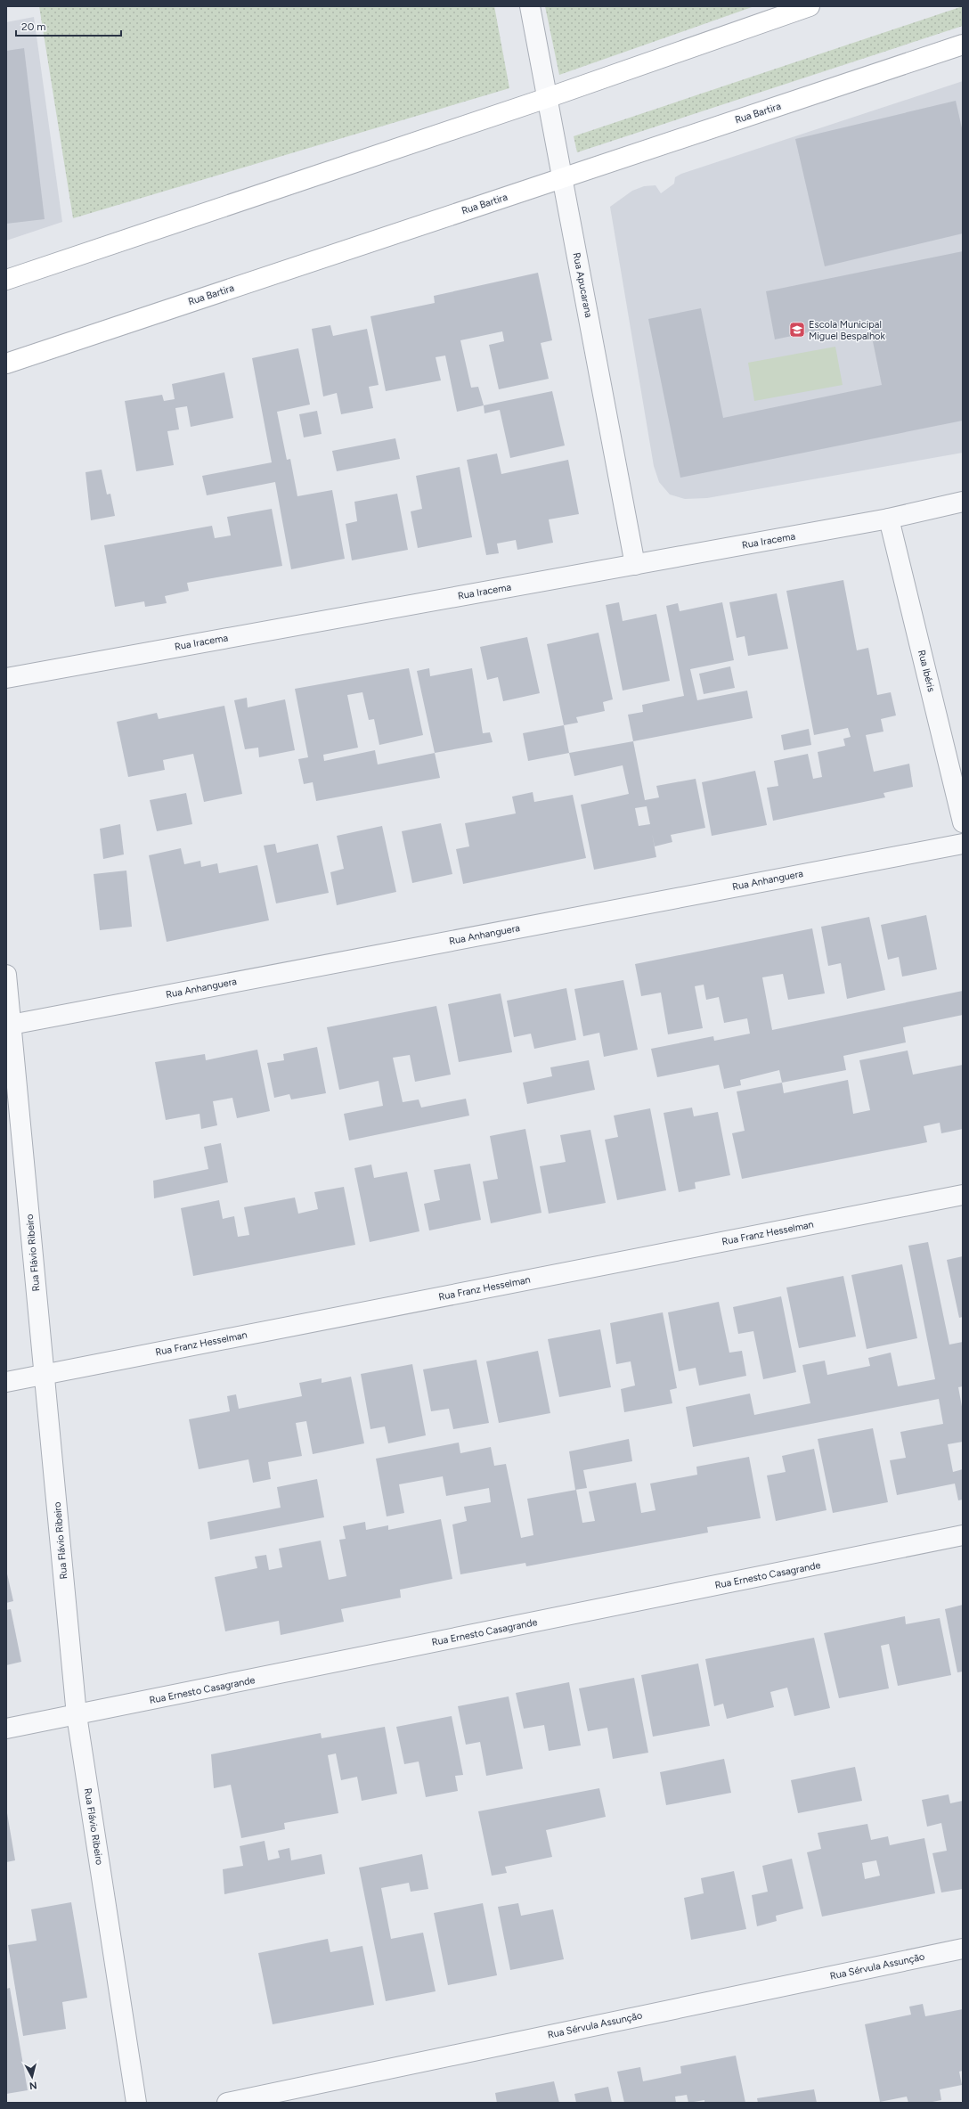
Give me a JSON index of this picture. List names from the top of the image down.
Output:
{
  "streets": {
    "street": [
      "Rua Bartira",
      "Rua Apucarana",
      "Rua Iracema",
      "Rua Ibéris",
      "Rua Anhanguera",
      "Rua Franz Hesselman",
      "Rua Flávio Ribeiro",
      "Rua Ernesto Casagrande",
      "Rua Sérvula Assunção"
    ]
  },
  "crossings": [
    ["Rua Bartira", "Rua Apucarana"],
    ["Rua Apucarana", "Rua Iracema"],
    ["Rua Iracema", "Rua Ibéris"],
    ["Rua Anhanguera", "Rua Flávio Ribeiro"],
    ["Rua Franz Hesselman", "Rua Flávio Ribeiro"],
    ["Rua Flávio Ribeiro", "Rua Ernesto Casagrande"]
  ],
  "places": {
    "school or university": ["Escola Municipal Miguel Bespalhok"]
  },
  "scale_bar": "20 m",
  "north": "bottom"
}
